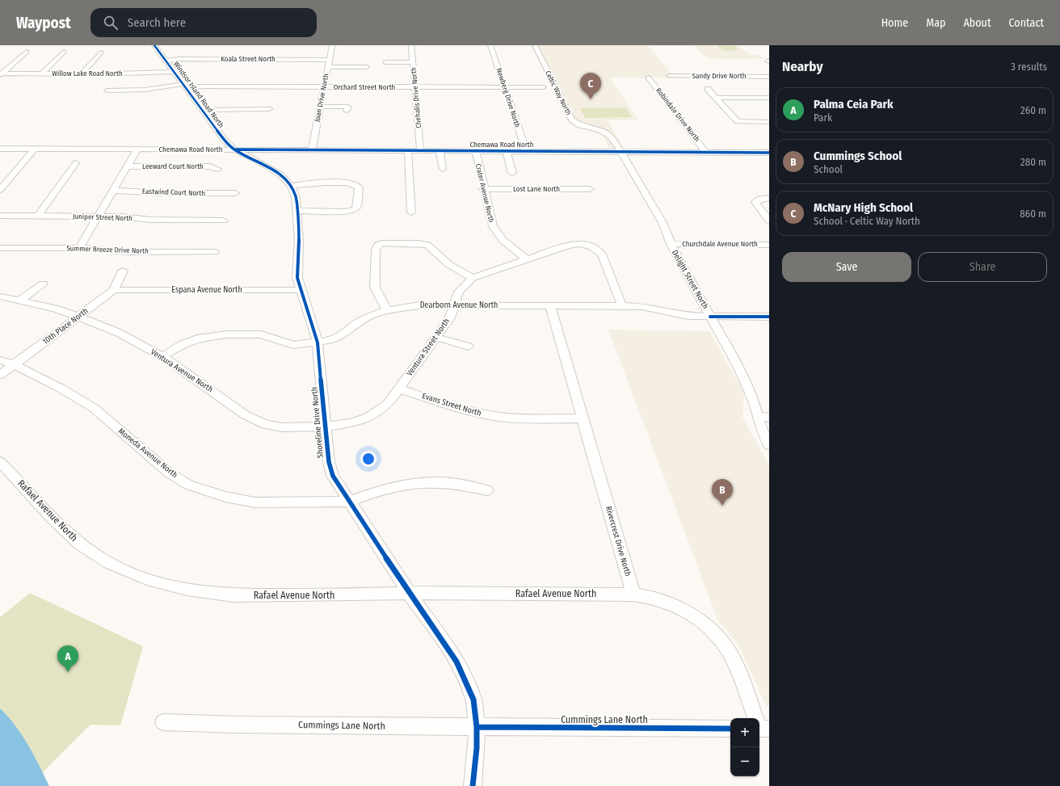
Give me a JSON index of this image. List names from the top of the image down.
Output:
{
  "streets": {
    "street": [
      "Koala Street North",
      "Willow Lake Road North",
      "Sandy Drive North",
      "Orchard Street North",
      "Celtic Way North",
      "Windsor Island Road North",
      "Joan Drive North",
      "Chehalis Drive North",
      "Newberg Drive North",
      "Robindale Drive North",
      "Chemawa Road North",
      "Leeward Court North",
      "Lost Lane North",
      "Eastwind Court North",
      "Crater Avenue North",
      "Juniper Street North",
      "Churchdale Avenue North",
      "Summer Breeze Drive North",
      "Delight Street North",
      "Espana Avenue North",
      "Dearborn Avenue North",
      "10th Place North",
      "Ventura Street North",
      "Ventura Avenue North",
      "Evans Street North",
      "Shoreline Drive North",
      "Moneda Avenue North",
      "Rafael Avenue North",
      "Rivercrest Drive North",
      "Cummings Lane North"
    ]
  },
  "crossings": [
    ["Koala Street North", "Windsor Island Road North"],
    ["Koala Street North", "Joan Drive North"],
    ["Willow Lake Road North", "Windsor Island Road North"],
    ["Orchard Street North", "Windsor Island Road North"],
    ["Orchard Street North", "Joan Drive North"],
    ["Orchard Street North", "Chehalis Drive North"],
    ["Orchard Street North", "Newberg Drive North"],
    ["Celtic Way North", "Chemawa Road North"],
    ["Celtic Way North", "Delight Street North"],
    ["Windsor Island Road North", "Chemawa Road North"],
    ["Windsor Island Road North", "Shoreline Drive North"],
    ["Joan Drive North", "Chemawa Road North"],
    ["Chehalis Drive North", "Chemawa Road North"],
    ["Newberg Drive North", "Chemawa Road North"],
    ["Robindale Drive North", "Chemawa Road North"],
    ["Chemawa Road North", "Crater Avenue North"],
    ["Chemawa Road North", "Delight Street North"],
    ["Chemawa Road North", "Shoreline Drive North"],
    ["Lost Lane North", "Crater Avenue North"],
    ["Crater Avenue North", "Ventura Street North"],
    ["Churchdale Avenue North", "Delight Street North"],
    ["Delight Street North", "Dearborn Avenue North"],
    ["Espana Avenue North", "10th Place North"],
    ["Espana Avenue North", "Shoreline Drive North"],
    ["Dearborn Avenue North", "Ventura Street North"],
    ["Dearborn Avenue North", "Ventura Avenue North"],
    ["Dearborn Avenue North", "Shoreline Drive North"],
    ["Dearborn Avenue North", "Rivercrest Drive North"],
    ["10th Place North", "Ventura Avenue North"],
    ["10th Place North", "Moneda Avenue North"],
    ["Ventura Street North", "Ventura Avenue North"],
    ["Ventura Street North", "Evans Street North"],
    ["Ventura Street North", "Shoreline Drive North"],
    ["Ventura Avenue North", "Shoreline Drive North"],
    ["Evans Street North", "Rivercrest Drive North"],
    ["Shoreline Drive North", "Moneda Avenue North"],
    ["Shoreline Drive North", "Rafael Avenue North"],
    ["Shoreline Drive North", "Cummings Lane North"],
    ["Rafael Avenue North", "Rivercrest Drive North"]
  ],
  "page": {
    "header": "Waypost",
    "search": "Search here",
    "nav": [
      "Home",
      "Map",
      "About",
      "Contact"
    ],
    "heading": ["Nearby", "3 results"],
    "pins": ["C", "B", "A"],
    "list": [
      {
        "mark": "A",
        "name": "Palma Ceia Park",
        "note": "Park",
        "value": "260 m"
      },
      {
        "mark": "B",
        "name": "Cummings School",
        "note": "School",
        "value": "280 m"
      },
      {
        "mark": "C",
        "name": "McNary High School",
        "note": "School · Celtic Way North",
        "value": "860 m"
      }
    ],
    "buttons": ["Save", "Share"],
    "map_buttons": ["+", "−"]
  }
}
